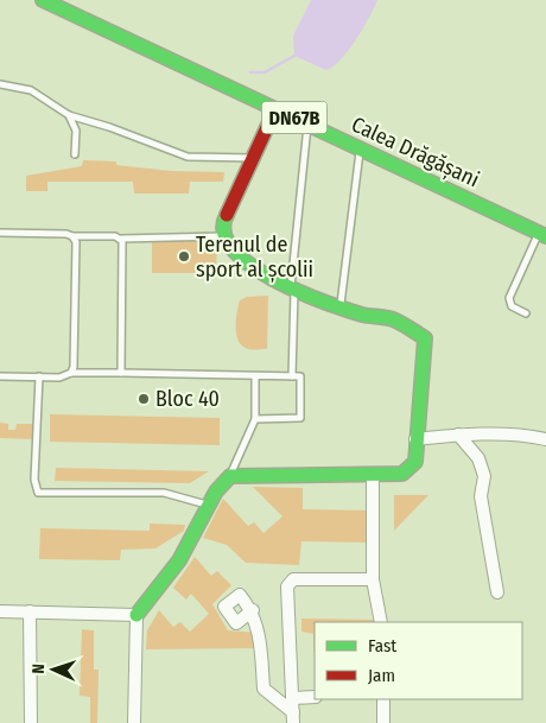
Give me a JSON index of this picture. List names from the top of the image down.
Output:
{
  "streets": {
    "street": ["DN67B", "Calea Drăgășani"]
  },
  "places": ["Terenul de sport al școlii", "Bloc 40"],
  "legend": ["Fast", "Jam"],
  "north": "left"
}
